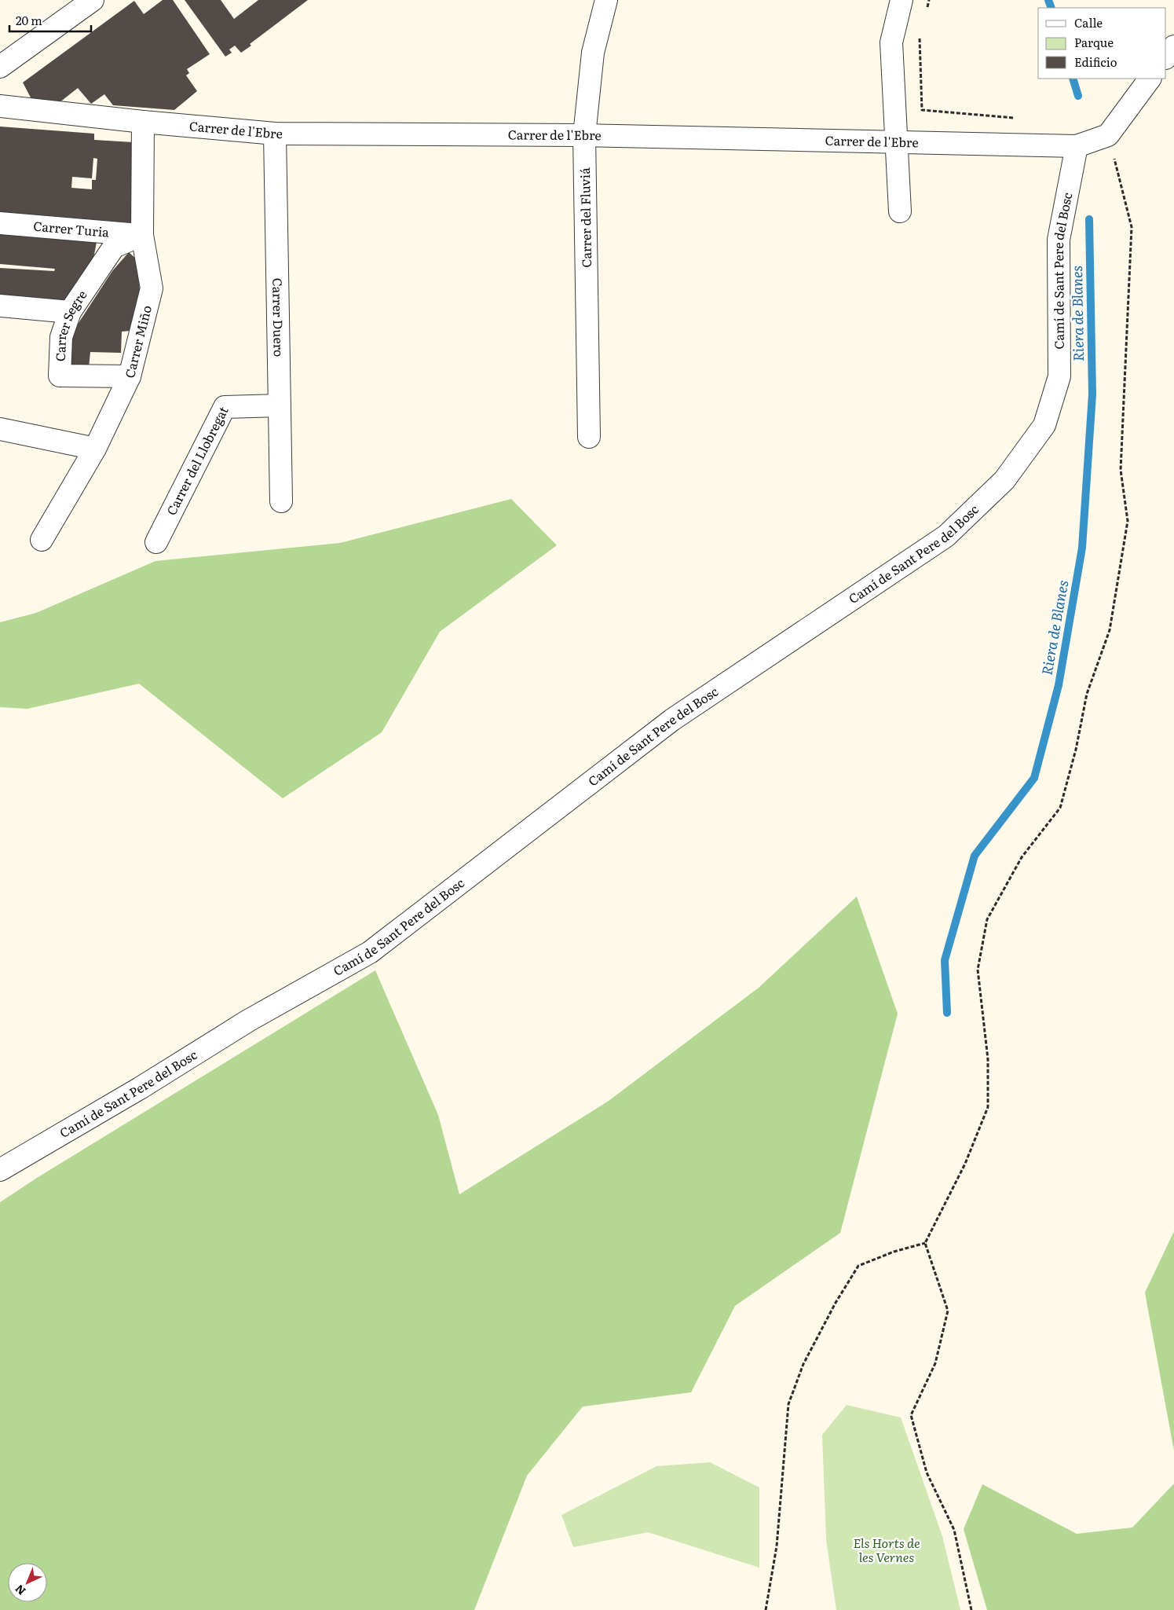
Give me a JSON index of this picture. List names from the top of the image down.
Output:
{
  "streets": {
    "street": [
      "Carrer de l'Ebre",
      "Carrer del Fluviá",
      "Carrer Turia",
      "Camí de Sant Pere del Bosc",
      "Carrer Duero",
      "Carrer Segre",
      "Carrer Miño",
      "Carrer del Llobregat"
    ]
  },
  "crossings": [
    ["Carrer de l'Ebre", "Carrer del Fluviá"],
    ["Carrer de l'Ebre", "Camí de Sant Pere del Bosc"],
    ["Carrer de l'Ebre", "Carrer Duero"],
    ["Carrer de l'Ebre", "Carrer Miño"],
    ["Carrer Turia", "Carrer Segre"],
    ["Carrer Turia", "Carrer Miño"],
    ["Carrer Duero", "Carrer del Llobregat"],
    ["Carrer Segre", "Carrer Miño"]
  ],
  "water": ["Riera de Blanes"],
  "parks": ["Els Horts de les Vernes"],
  "legend": ["Calle", "Parque", "Edificio"],
  "scale_bar": "20 m",
  "north": "bottom left"
}
